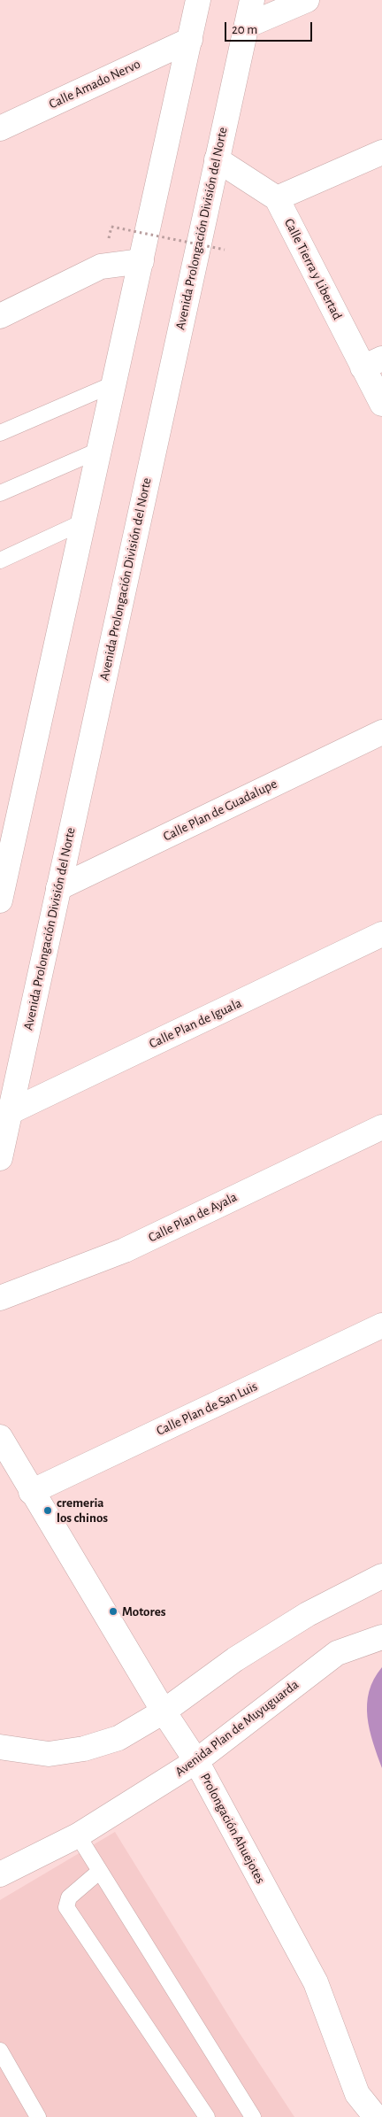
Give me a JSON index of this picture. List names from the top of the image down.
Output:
{
  "streets": {
    "street": [
      "Calle Amado Nervo",
      "Avenida Prolongación División del Norte",
      "Calle Tierra y Libertad",
      "Calle Plan de Guadalupe",
      "Calle Plan de Iguala",
      "Calle Plan de Ayala",
      "Calle Plan de San Luis",
      "Avenida Plan de Muyuguarda",
      "Prolongación Ahuejotes"
    ]
  },
  "crossings": [
    ["Avenida Prolongación División del Norte", "Calle Plan de Guadalupe"],
    ["Avenida Prolongación División del Norte", "Calle Plan de Iguala"],
    ["Calle Plan de San Luis", "Prolongación Ahuejotes"],
    ["Avenida Plan de Muyuguarda", "Prolongación Ahuejotes"]
  ],
  "places": ["cremeria los chinos", "Motores"],
  "scale_bar": "20 m"
}
